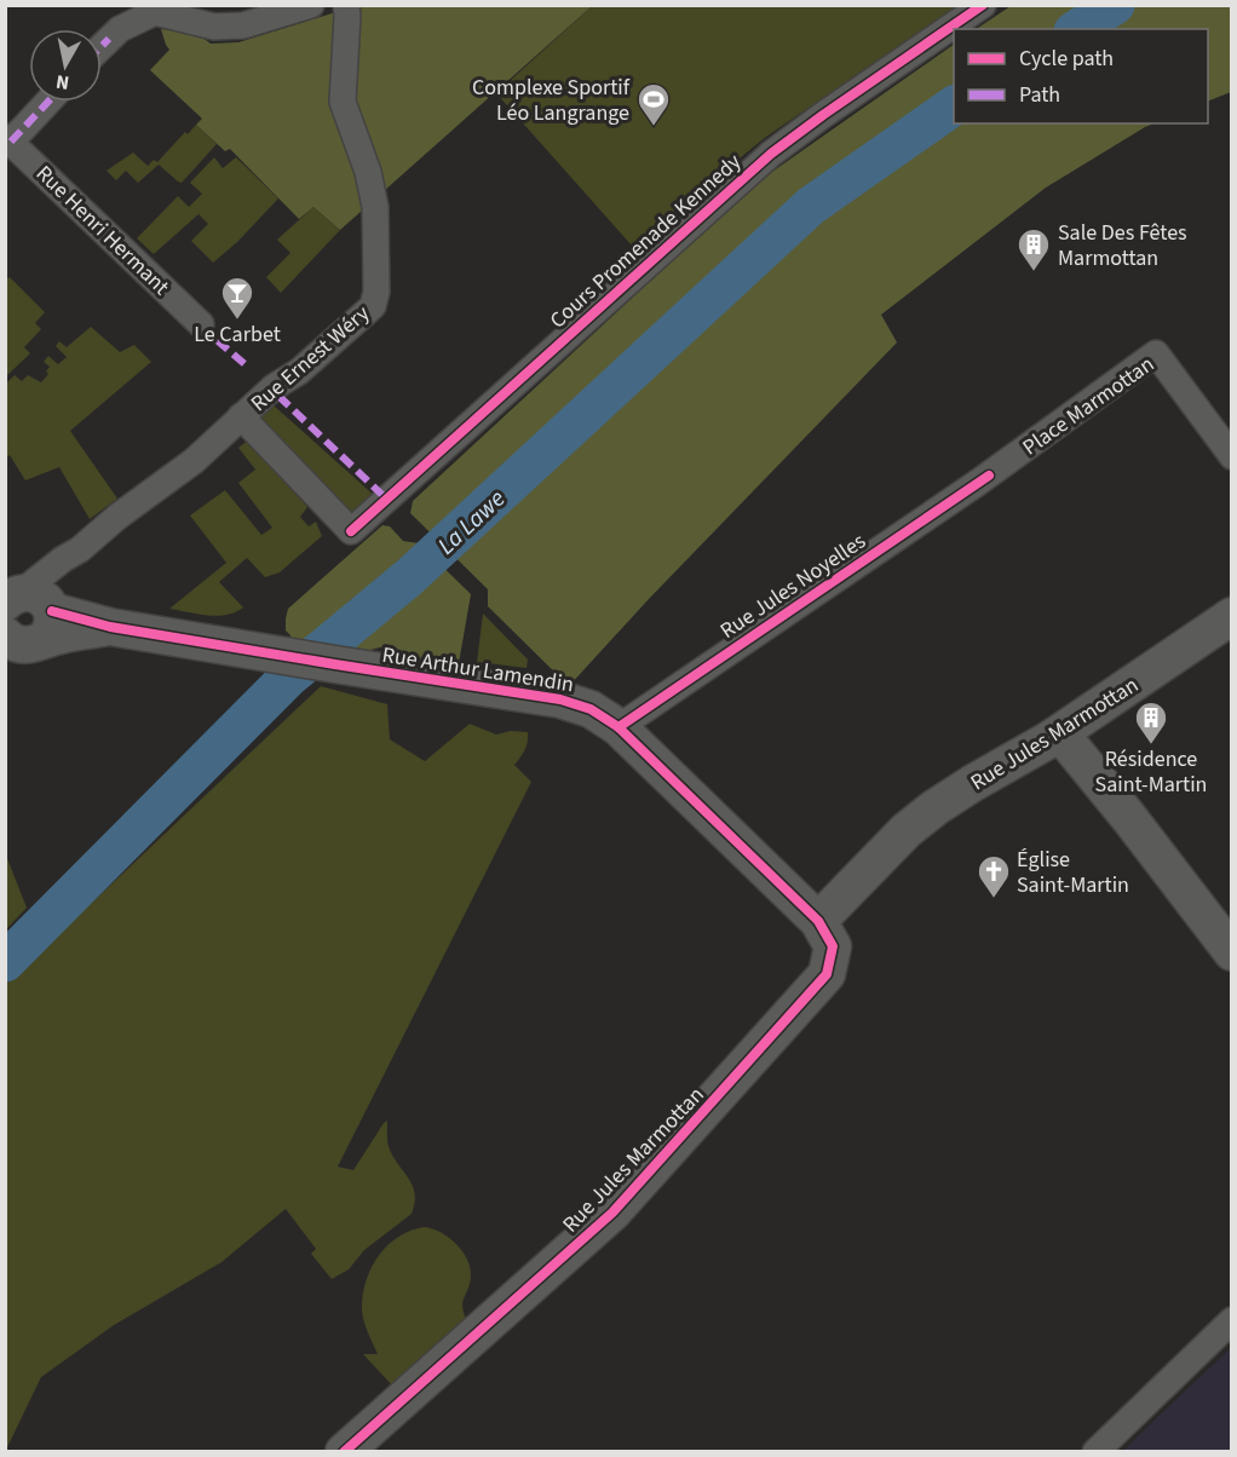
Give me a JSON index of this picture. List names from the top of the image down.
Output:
{
  "streets": {
    "street": [
      "Rue Henri Hermant",
      "Cours Promenade Kennedy",
      "Rue Ernest Wéry",
      "Place Marmottan",
      "Rue Jules Noyelles",
      "Rue Arthur Lamendin",
      "Rue Jules Marmottan"
    ]
  },
  "crossings": [
    ["Cours Promenade Kennedy", "Rue Ernest Wéry"],
    ["Rue Ernest Wéry", "Rue Arthur Lamendin"],
    ["Place Marmottan", "Rue Jules Noyelles"],
    ["Rue Jules Noyelles", "Rue Arthur Lamendin"],
    ["Rue Arthur Lamendin", "Rue Jules Marmottan"]
  ],
  "water": ["La Lawe"],
  "places": {
    "sports": ["Complexe Sportif Léo Langrange"],
    "building": ["Sale Des Fêtes Marmottan", "Résidence Saint-Martin"],
    "bar": ["Le Carbet"],
    "church": ["Église Saint-Martin"]
  },
  "legend": ["Cycle path", "Path"],
  "north": "bottom"
}
